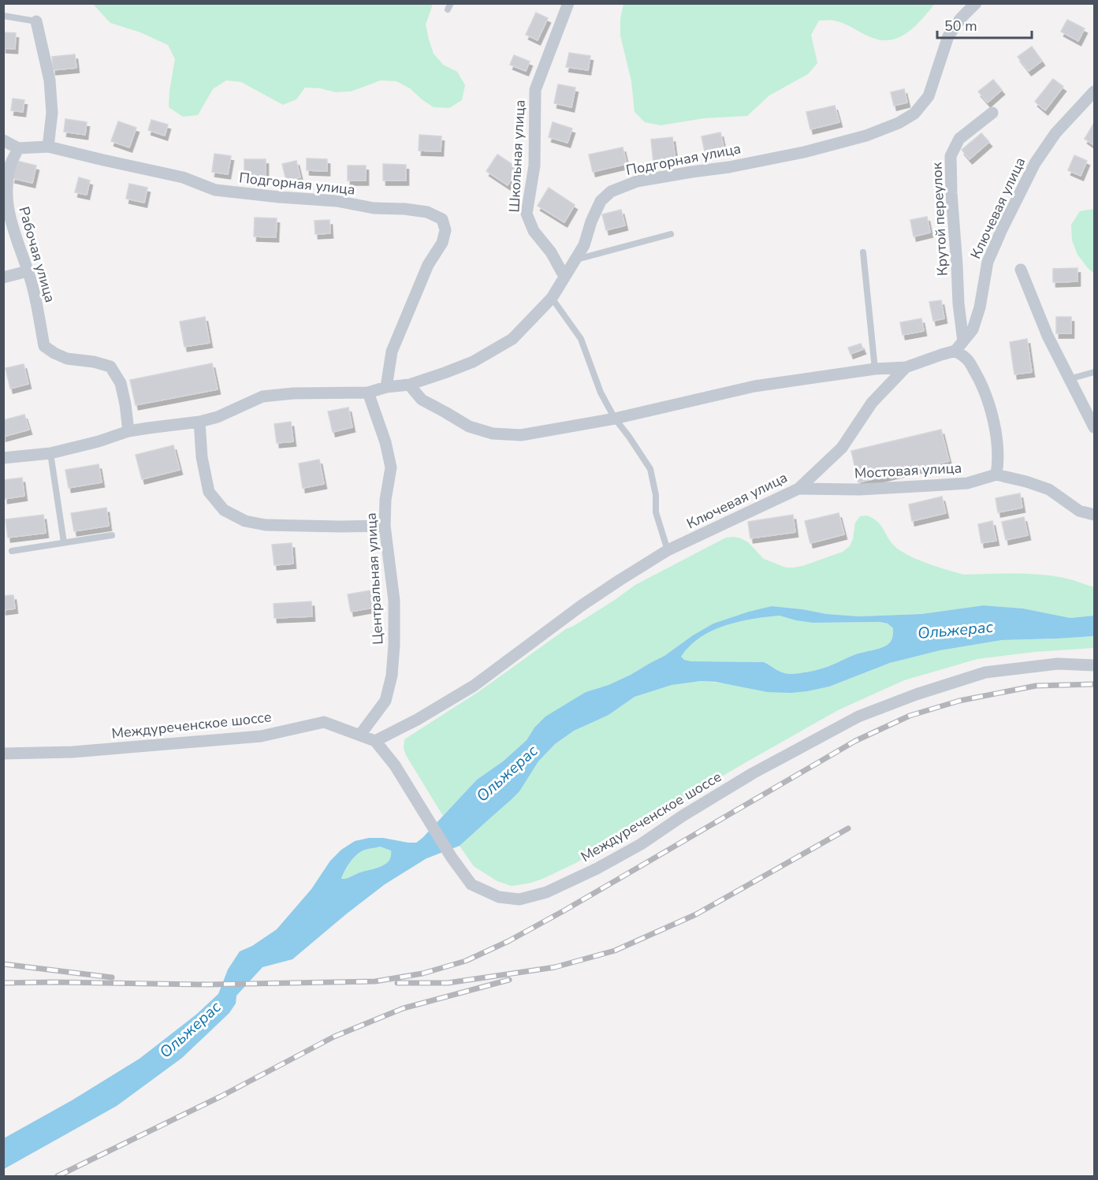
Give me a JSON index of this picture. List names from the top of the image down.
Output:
{
  "streets": {
    "street": [
      "Школьная улица",
      "Подгорная улица",
      "Ключевая улица",
      "Крутой переулок",
      "Рабочая улица",
      "Мостовая улица",
      "Центральная улица",
      "Междуреченское шоссе"
    ]
  },
  "crossings": [
    ["Школьная улица", "Подгорная улица"],
    ["Подгорная улица", "Рабочая улица"],
    ["Подгорная улица", "Центральная улица"],
    ["Ключевая улица", "Крутой переулок"],
    ["Ключевая улица", "Мостовая улица"],
    ["Ключевая улица", "Междуреченское шоссе"],
    ["Центральная улица", "Междуреченское шоссе"]
  ],
  "water": ["Ольжерас"],
  "scale_bar": "50 m"
}
